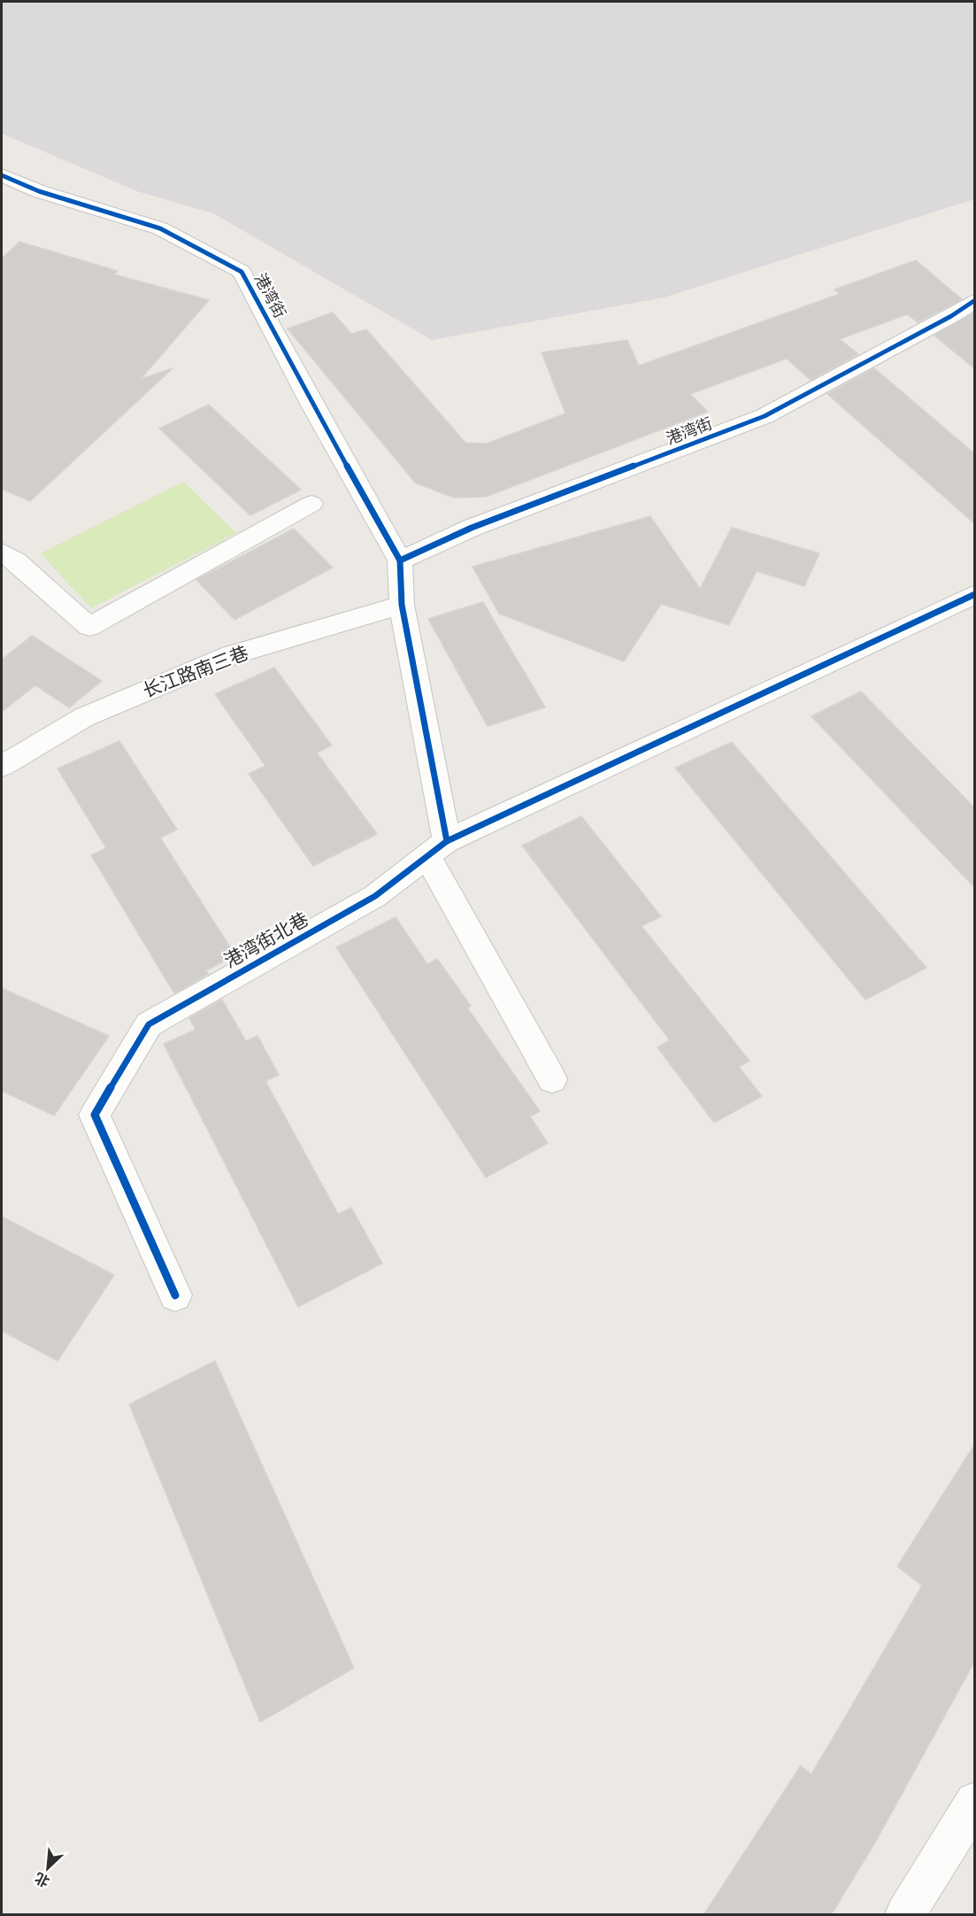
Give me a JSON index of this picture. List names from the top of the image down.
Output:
{
  "streets": {
    "street": ["港湾街", "长江路南三巷", "港湾街北巷"]
  },
  "crossings": [
    ["港湾街", "长江路南三巷"]
  ],
  "north": "bottom left"
}
